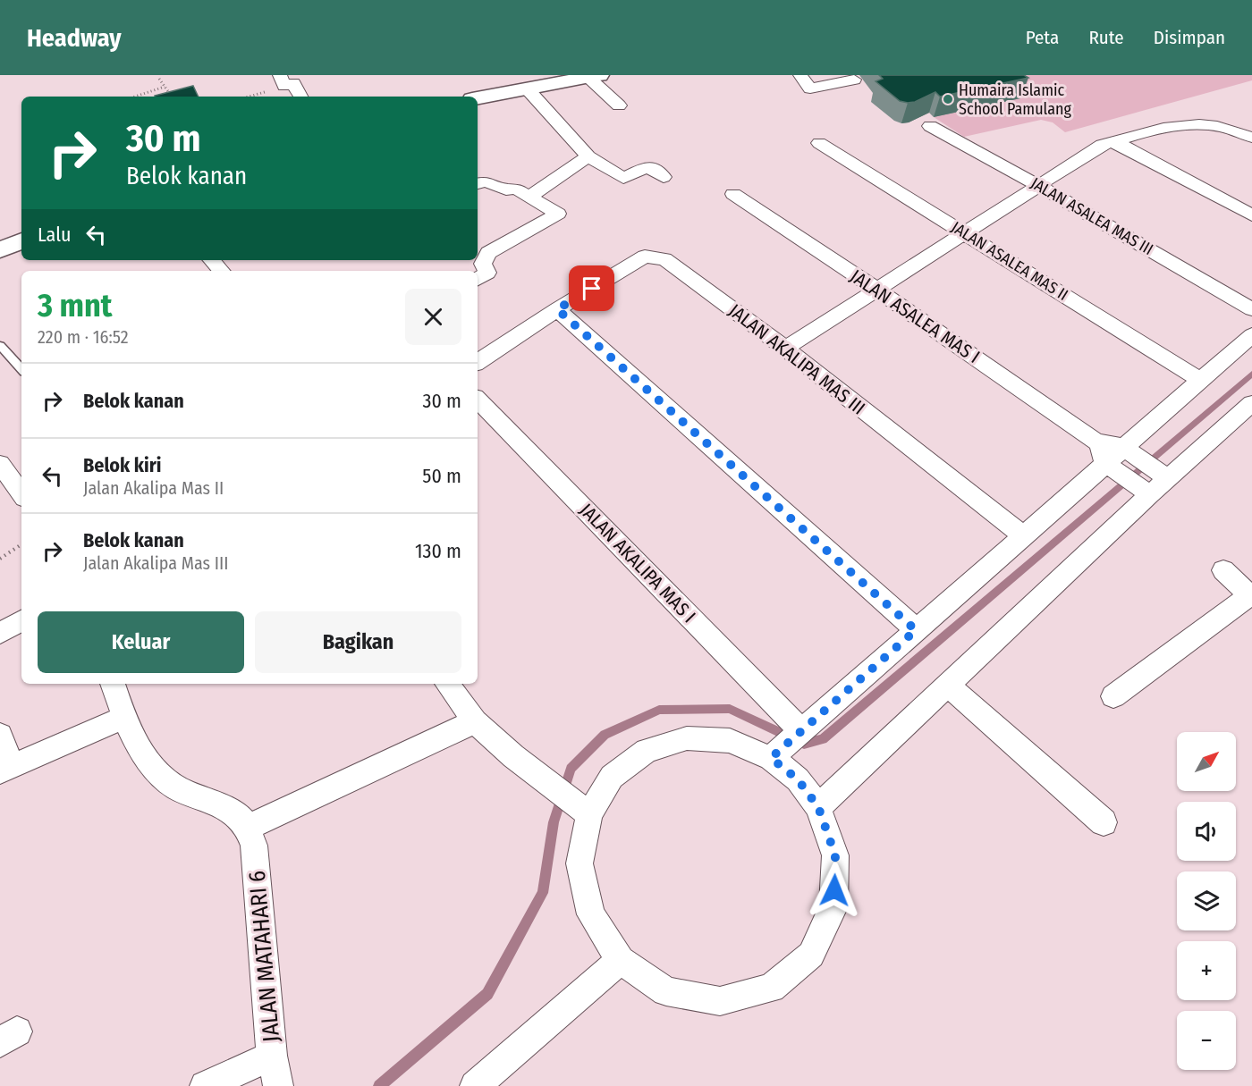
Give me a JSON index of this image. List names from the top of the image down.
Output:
{
  "streets": {
    "street": [
      "JALAN ASALEA MAS III",
      "JALAN ASALEA MAS II",
      "JALAN ASALEA MAS I",
      "JALAN AKALIPA MAS III",
      "JALAN AKALIPA MAS I",
      "JALAN MATAHARI 6"
    ]
  },
  "places": ["Humaira Islamic School Pamulang"],
  "north": "top right",
  "page": {
    "header": "Headway",
    "nav": ["Peta", "Rute", "Disimpan"],
    "turn": ["30 m", "Belok kanan"],
    "then": "Lalu",
    "heading": ["3 mnt", "220 m · 16:52"],
    "list": [
      {
        "name": "Belok kanan",
        "value": "30 m"
      },
      {
        "name": "Belok kiri",
        "note": "Jalan Akalipa Mas II",
        "value": "50 m"
      },
      {
        "name": "Belok kanan",
        "note": "Jalan Akalipa Mas III",
        "value": "130 m"
      }
    ],
    "buttons": ["Keluar", "Bagikan"],
    "map_buttons": ["+", "−"]
  }
}
